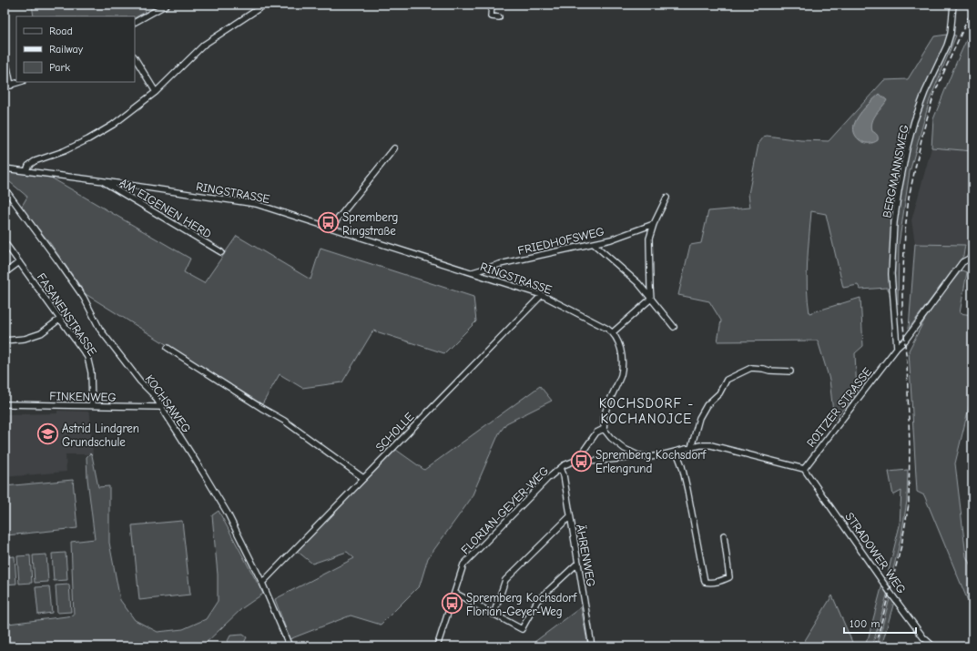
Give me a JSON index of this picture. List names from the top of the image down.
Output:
{
  "streets": {
    "street": [
      "BERGMANNSWEG",
      "RINGSTRASSE",
      "AM EIGENEN HERD",
      "FRIEDHOFSWEG",
      "FASANENSTRASSE",
      "FINKENWEG",
      "KOCHSAWEG",
      "ROITZER STRASSE",
      "SCHOLLE",
      "FLORIAN-GEYER-WEG",
      "STRADOWER WEG",
      "ÄHRENWEG"
    ]
  },
  "crossings": [
    ["BERGMANNSWEG", "ROITZER STRASSE"],
    ["RINGSTRASSE", "AM EIGENEN HERD"],
    ["RINGSTRASSE", "FRIEDHOFSWEG"],
    ["RINGSTRASSE", "SCHOLLE"],
    ["FASANENSTRASSE", "FINKENWEG"],
    ["FINKENWEG", "KOCHSAWEG"],
    ["KOCHSAWEG", "SCHOLLE"],
    ["ROITZER STRASSE", "STRADOWER WEG"],
    ["FLORIAN-GEYER-WEG", "ÄHRENWEG"]
  ],
  "districts": ["KOCHSDORF - KOCHANOJCE"],
  "places": {
    "bus stop": ["Spremberg Ringstraße", "Spremberg Kochsdorf Erlengrund", "Spremberg Kochsdorf Florian-Geyer-Weg"],
    "school or university": ["Astrid Lindgren Grundschule"]
  },
  "legend": ["Road", "Railway", "Park"],
  "scale_bar": "100 m"
}
